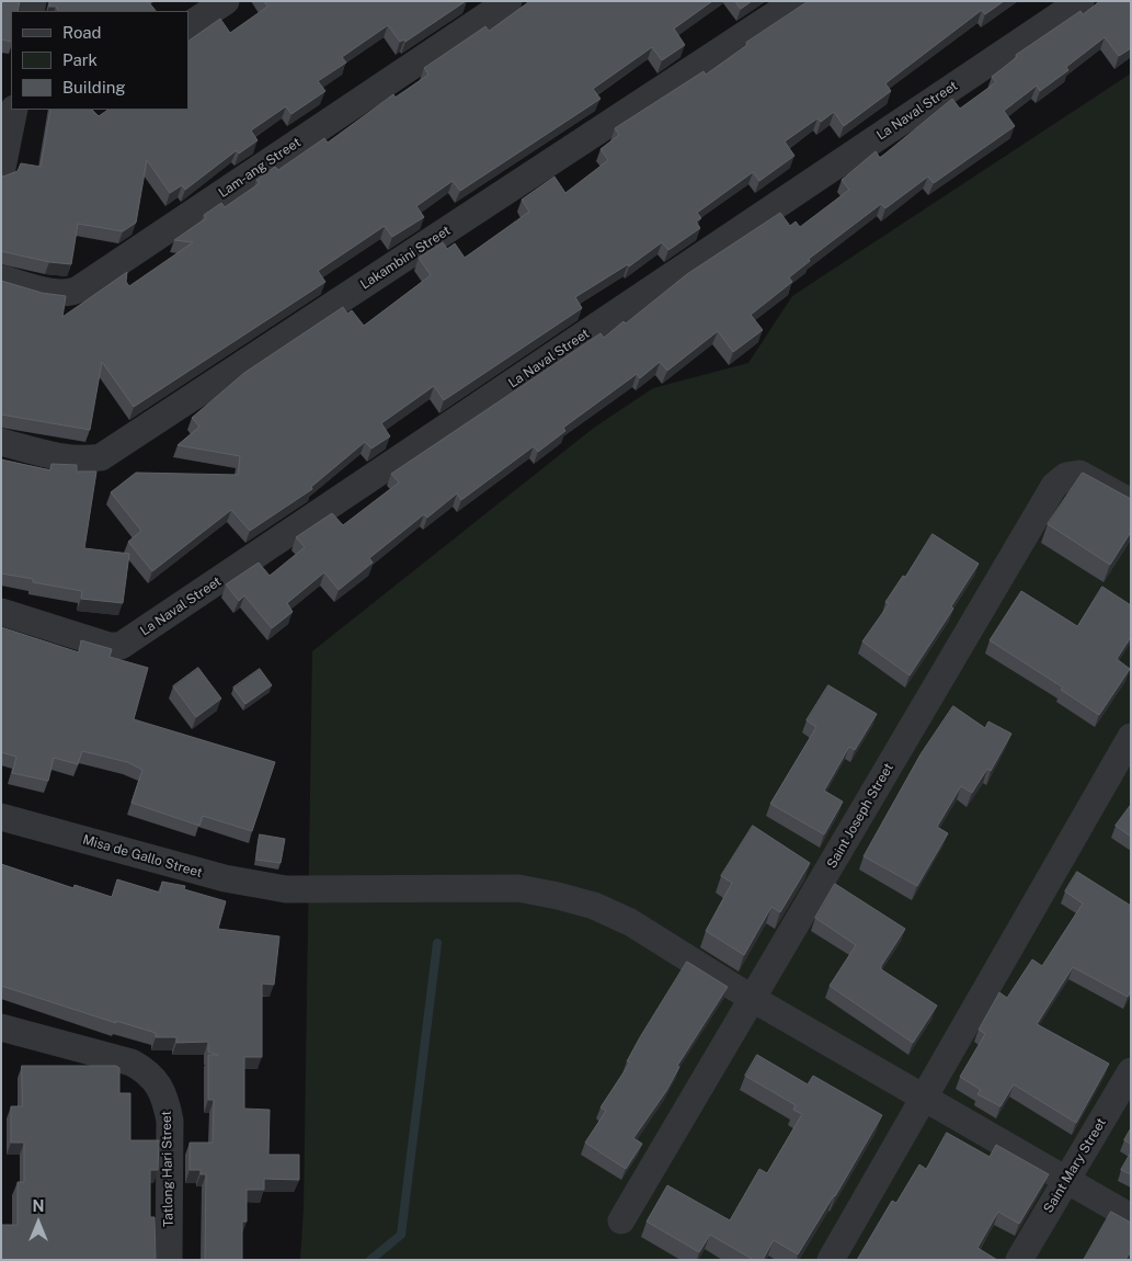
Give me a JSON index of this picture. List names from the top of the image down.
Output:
{
  "streets": {
    "street": [
      "La Naval Street",
      "Lam-ang Street",
      "Lakambini Street",
      "Saint Joseph Street",
      "Misa de Gallo Street",
      "Saint Mary Street",
      "Tatlong Hari Street"
    ]
  },
  "crossings": [
    ["Saint Joseph Street", "Misa de Gallo Street"],
    ["Misa de Gallo Street", "Saint Mary Street"]
  ],
  "legend": ["Road", "Park", "Building"],
  "north": "top"
}
